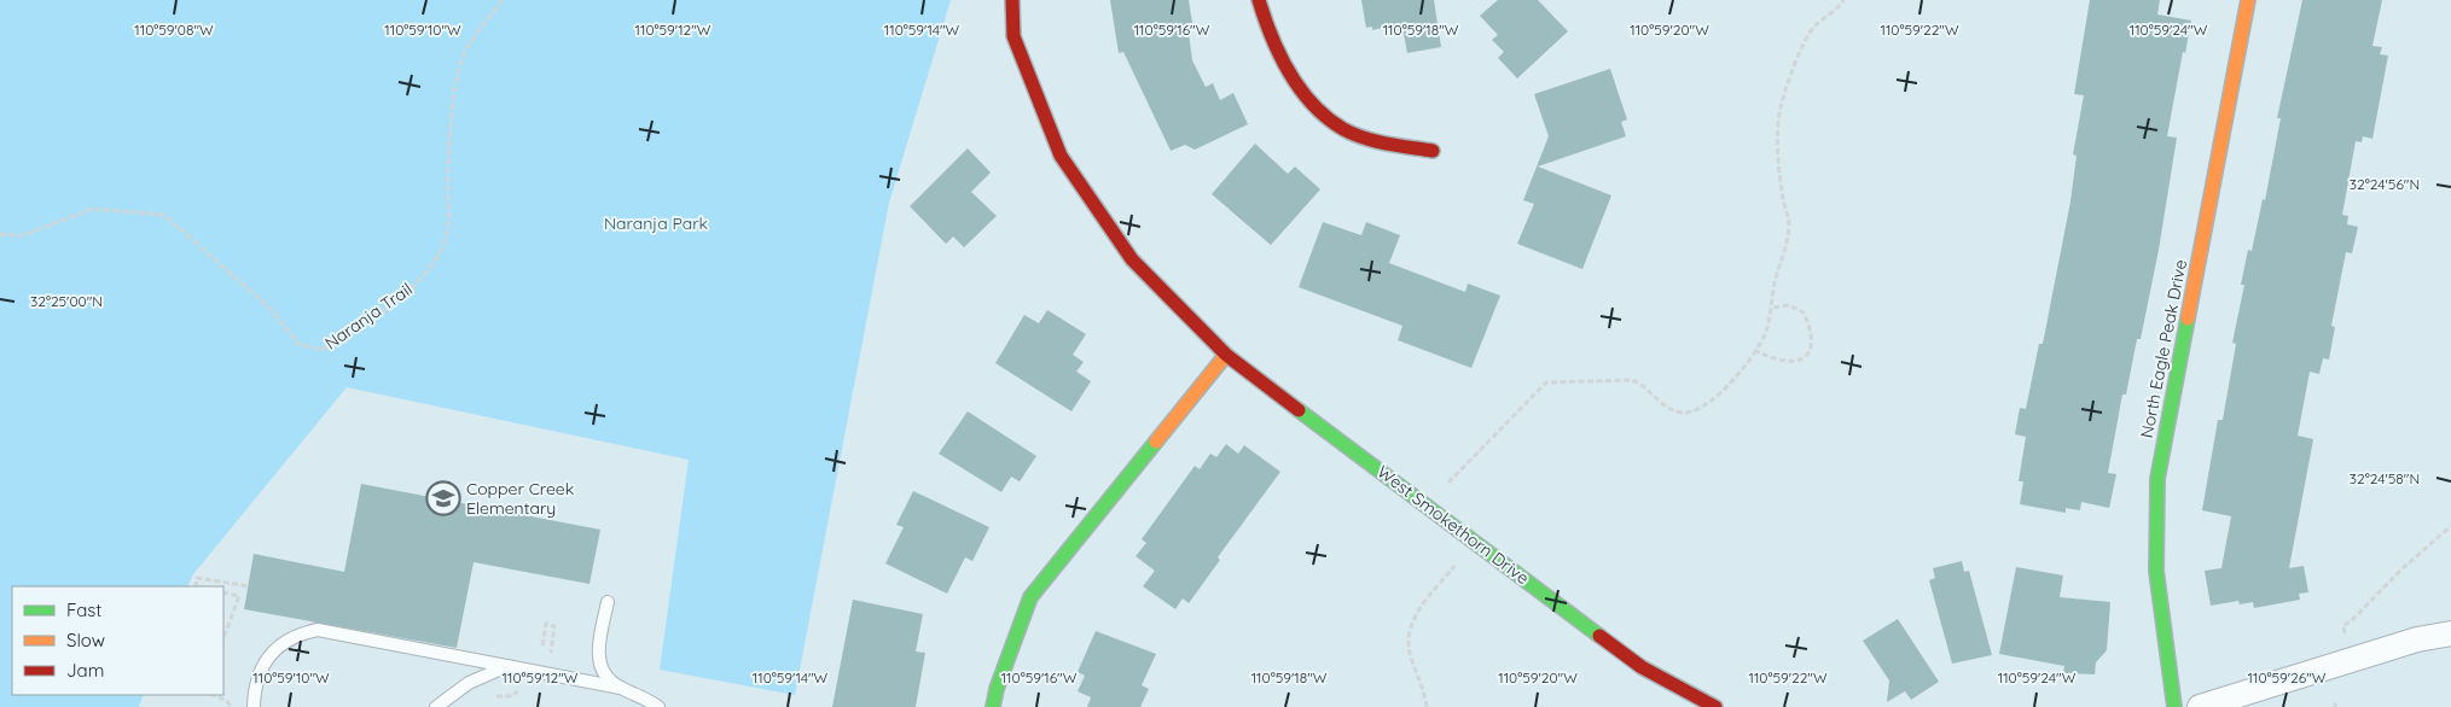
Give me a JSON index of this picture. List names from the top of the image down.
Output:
{
  "streets": {
    "street": ["North Eagle Peak Drive", "West Smokethorn Drive"],
    "path": ["Naranja Trail"]
  },
  "parks": ["Naranja Park"],
  "places": {
    "school or university": ["Copper Creek Elementary"]
  },
  "legend": ["Fast", "Slow", "Jam"],
  "coordinates": [
    "110°59'08\"W",
    "110°59'10\"W",
    "110°59'12\"W",
    "110°59'14\"W",
    "110°59'16\"W",
    "110°59'18\"W",
    "110°59'20\"W",
    "110°59'22\"W",
    "110°59'24\"W",
    "32°24'56\"N",
    "32°25'00\"N",
    "32°24'58\"N",
    "110°59'26\"W"
  ]
}
